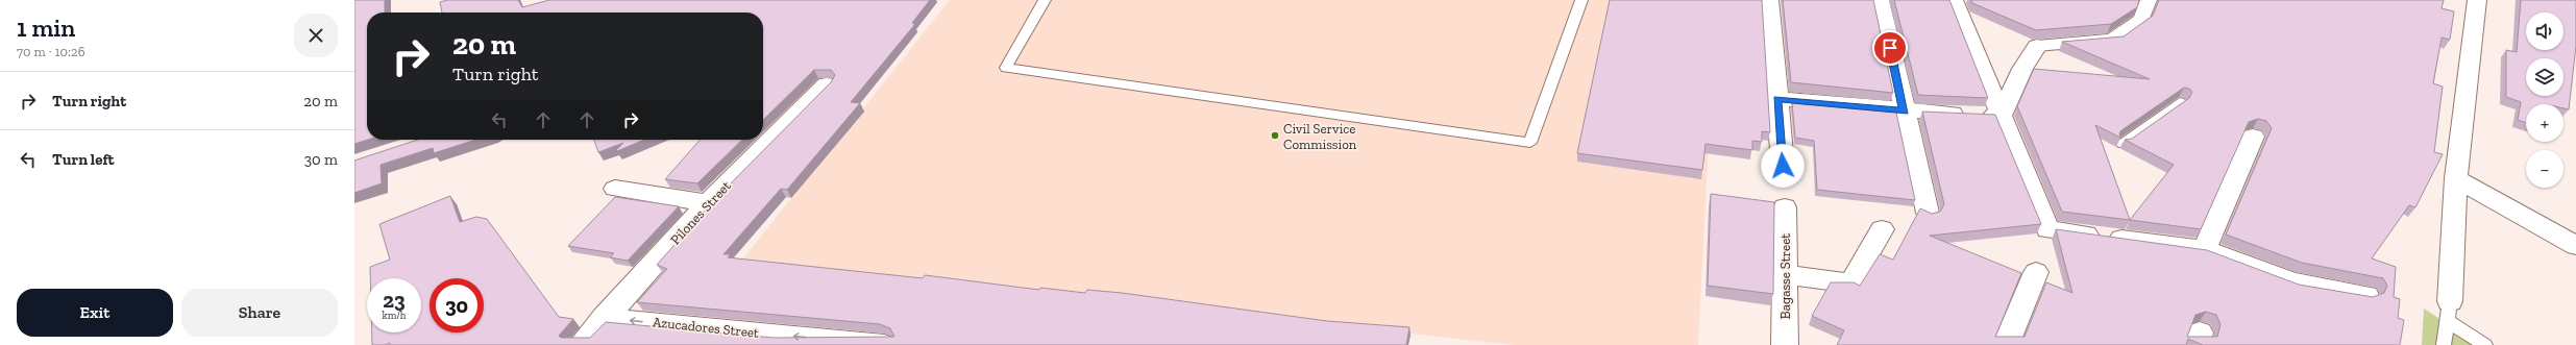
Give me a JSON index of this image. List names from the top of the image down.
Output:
{
  "streets": {
    "street": ["Pilones Street", "Bagasse Street", "Azucadores Street"]
  },
  "crossings": [
    ["Pilones Street", "Azucadores Street"]
  ],
  "places": ["Civil Service Commission"],
  "page": {
    "heading": ["1 min", "70 m · 10:26"],
    "map_buttons": ["+", "−"],
    "turn": ["20 m", "Turn right"],
    "list": [
      {
        "name": "Turn right",
        "value": "20 m"
      },
      {
        "name": "Turn left",
        "value": "30 m"
      }
    ],
    "speed": "23 km/h",
    "limit": "30",
    "buttons": ["Exit", "Share"]
  }
}
